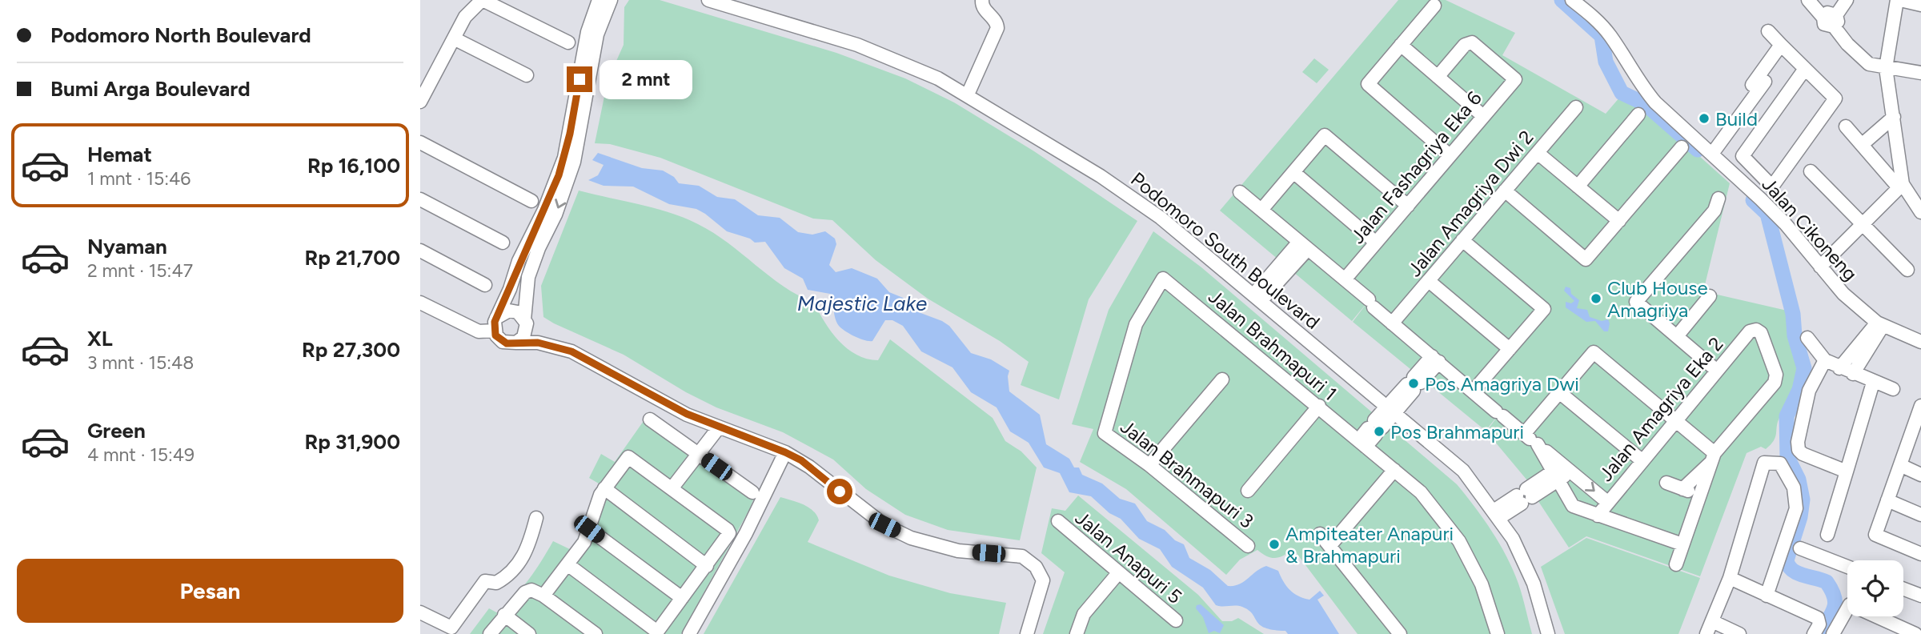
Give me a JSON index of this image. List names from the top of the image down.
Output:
{
  "streets": {
    "street": [
      "Jalan Fashagriya Eka 6",
      "Jalan Amagriya Dwi 2",
      "Jalan Cikoneng",
      "Podomoro South Boulevard",
      "Jalan Brahmapuri 1",
      "Jalan Amagriya Eka 2",
      "Jalan Brahmapuri 3",
      "Jalan Anapuri 5"
    ]
  },
  "crossings": [
    ["Jalan Brahmapuri 1", "Jalan Brahmapuri 3"]
  ],
  "water": ["Majestic Lake"],
  "places": [
    "Build",
    "Club House Amagriya",
    "Pos Amagriya Dwi",
    "Pos Brahmapuri",
    "Ampiteater Anapuri & Brahmapuri"
  ],
  "page": {
    "banner": ["Podomoro North Boulevard", "Bumi Arga Boulevard"],
    "bubble": "2 mnt",
    "list": [
      {
        "name": "Hemat",
        "note": "1 mnt · 15:46",
        "value": "Rp 16,100"
      },
      {
        "name": "Nyaman",
        "note": "2 mnt · 15:47",
        "value": "Rp 21,700"
      },
      {
        "name": "XL",
        "note": "3 mnt · 15:48",
        "value": "Rp 27,300"
      },
      {
        "name": "Green",
        "note": "4 mnt · 15:49",
        "value": "Rp 31,900"
      }
    ],
    "buttons": "Pesan"
  }
}
